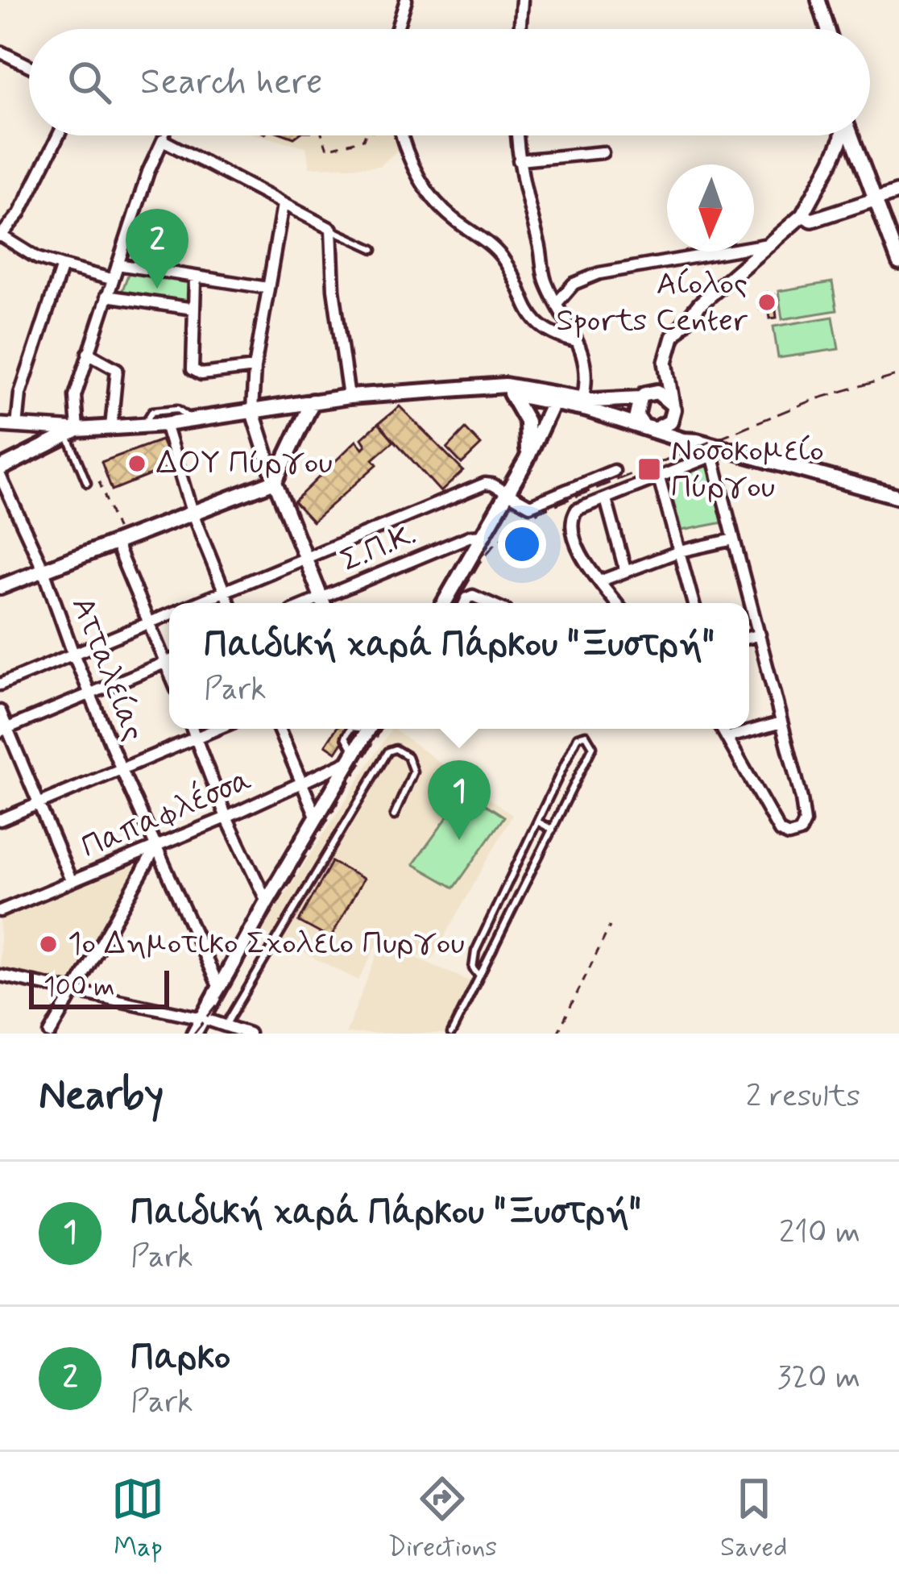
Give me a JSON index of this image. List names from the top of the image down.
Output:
{
  "streets": {
    "street": ["Σ.Π.Κ.", "Ατταλείας", "Παπαφλέσσα"]
  },
  "crossings": [
    ["Ατταλείας", "Παπαφλέσσα"]
  ],
  "places": {
    "other": ["Αίολος Sports Center", "ΔΟΥ Πύργου", "1ο Δημοτικο Σχολειο Πυργου"],
    "transit": ["Νοσοκομείο Πύργου"]
  },
  "scale_bar": "100 m",
  "north": "bottom",
  "page": {
    "search": "Search here",
    "pins": ["2", "1"],
    "popup": ["Παιδική χαρά Πάρκου \"Ξυστρή\"", "Park"],
    "scale": "100 m",
    "heading": ["Nearby", "2 results"],
    "list": [
      {
        "mark": "1",
        "name": "Παιδική χαρά Πάρκου \"Ξυστρή\"",
        "note": "Park",
        "value": "210 m"
      },
      {
        "mark": "2",
        "name": "Παρκο",
        "note": "Park",
        "value": "320 m"
      }
    ],
    "nav": ["Map", "Directions", "Saved"]
  }
}
